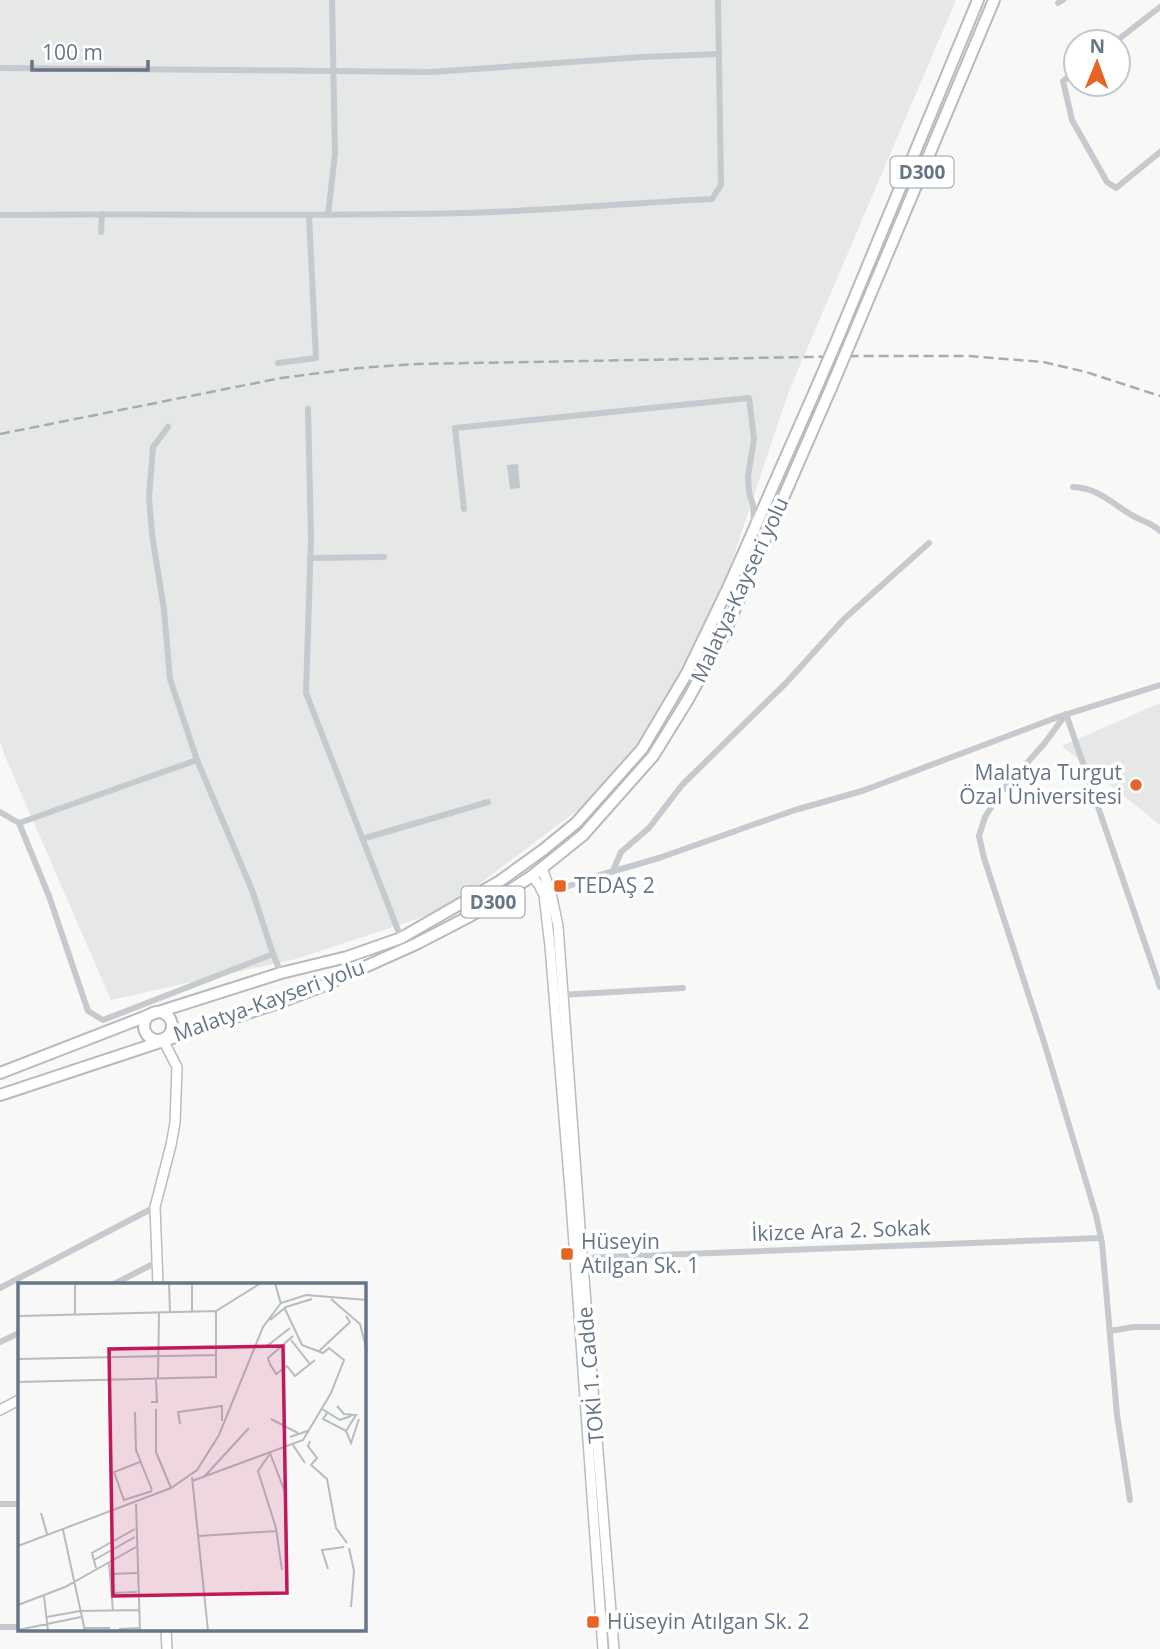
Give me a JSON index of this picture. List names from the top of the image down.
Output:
{
  "streets": {
    "highway": ["D300", "Malatya-Kayseri yolu"],
    "main road": ["TOKİ 1. Cadde"],
    "street": ["İkizce Ara 2. Sokak"]
  },
  "crossings": [
    ["D300", "Malatya-Kayseri yolu"],
    ["İkizce Ara 2. Sokak", "TOKİ 1. Cadde"]
  ],
  "places": {
    "other": ["Malatya Turgut Özal Üniversitesi"],
    "transit": ["TEDAŞ 2", "Hüseyin Atılgan Sk. 1", "Hüseyin Atılgan Sk. 2"]
  },
  "scale_bar": "100 m",
  "north": "top"
}
